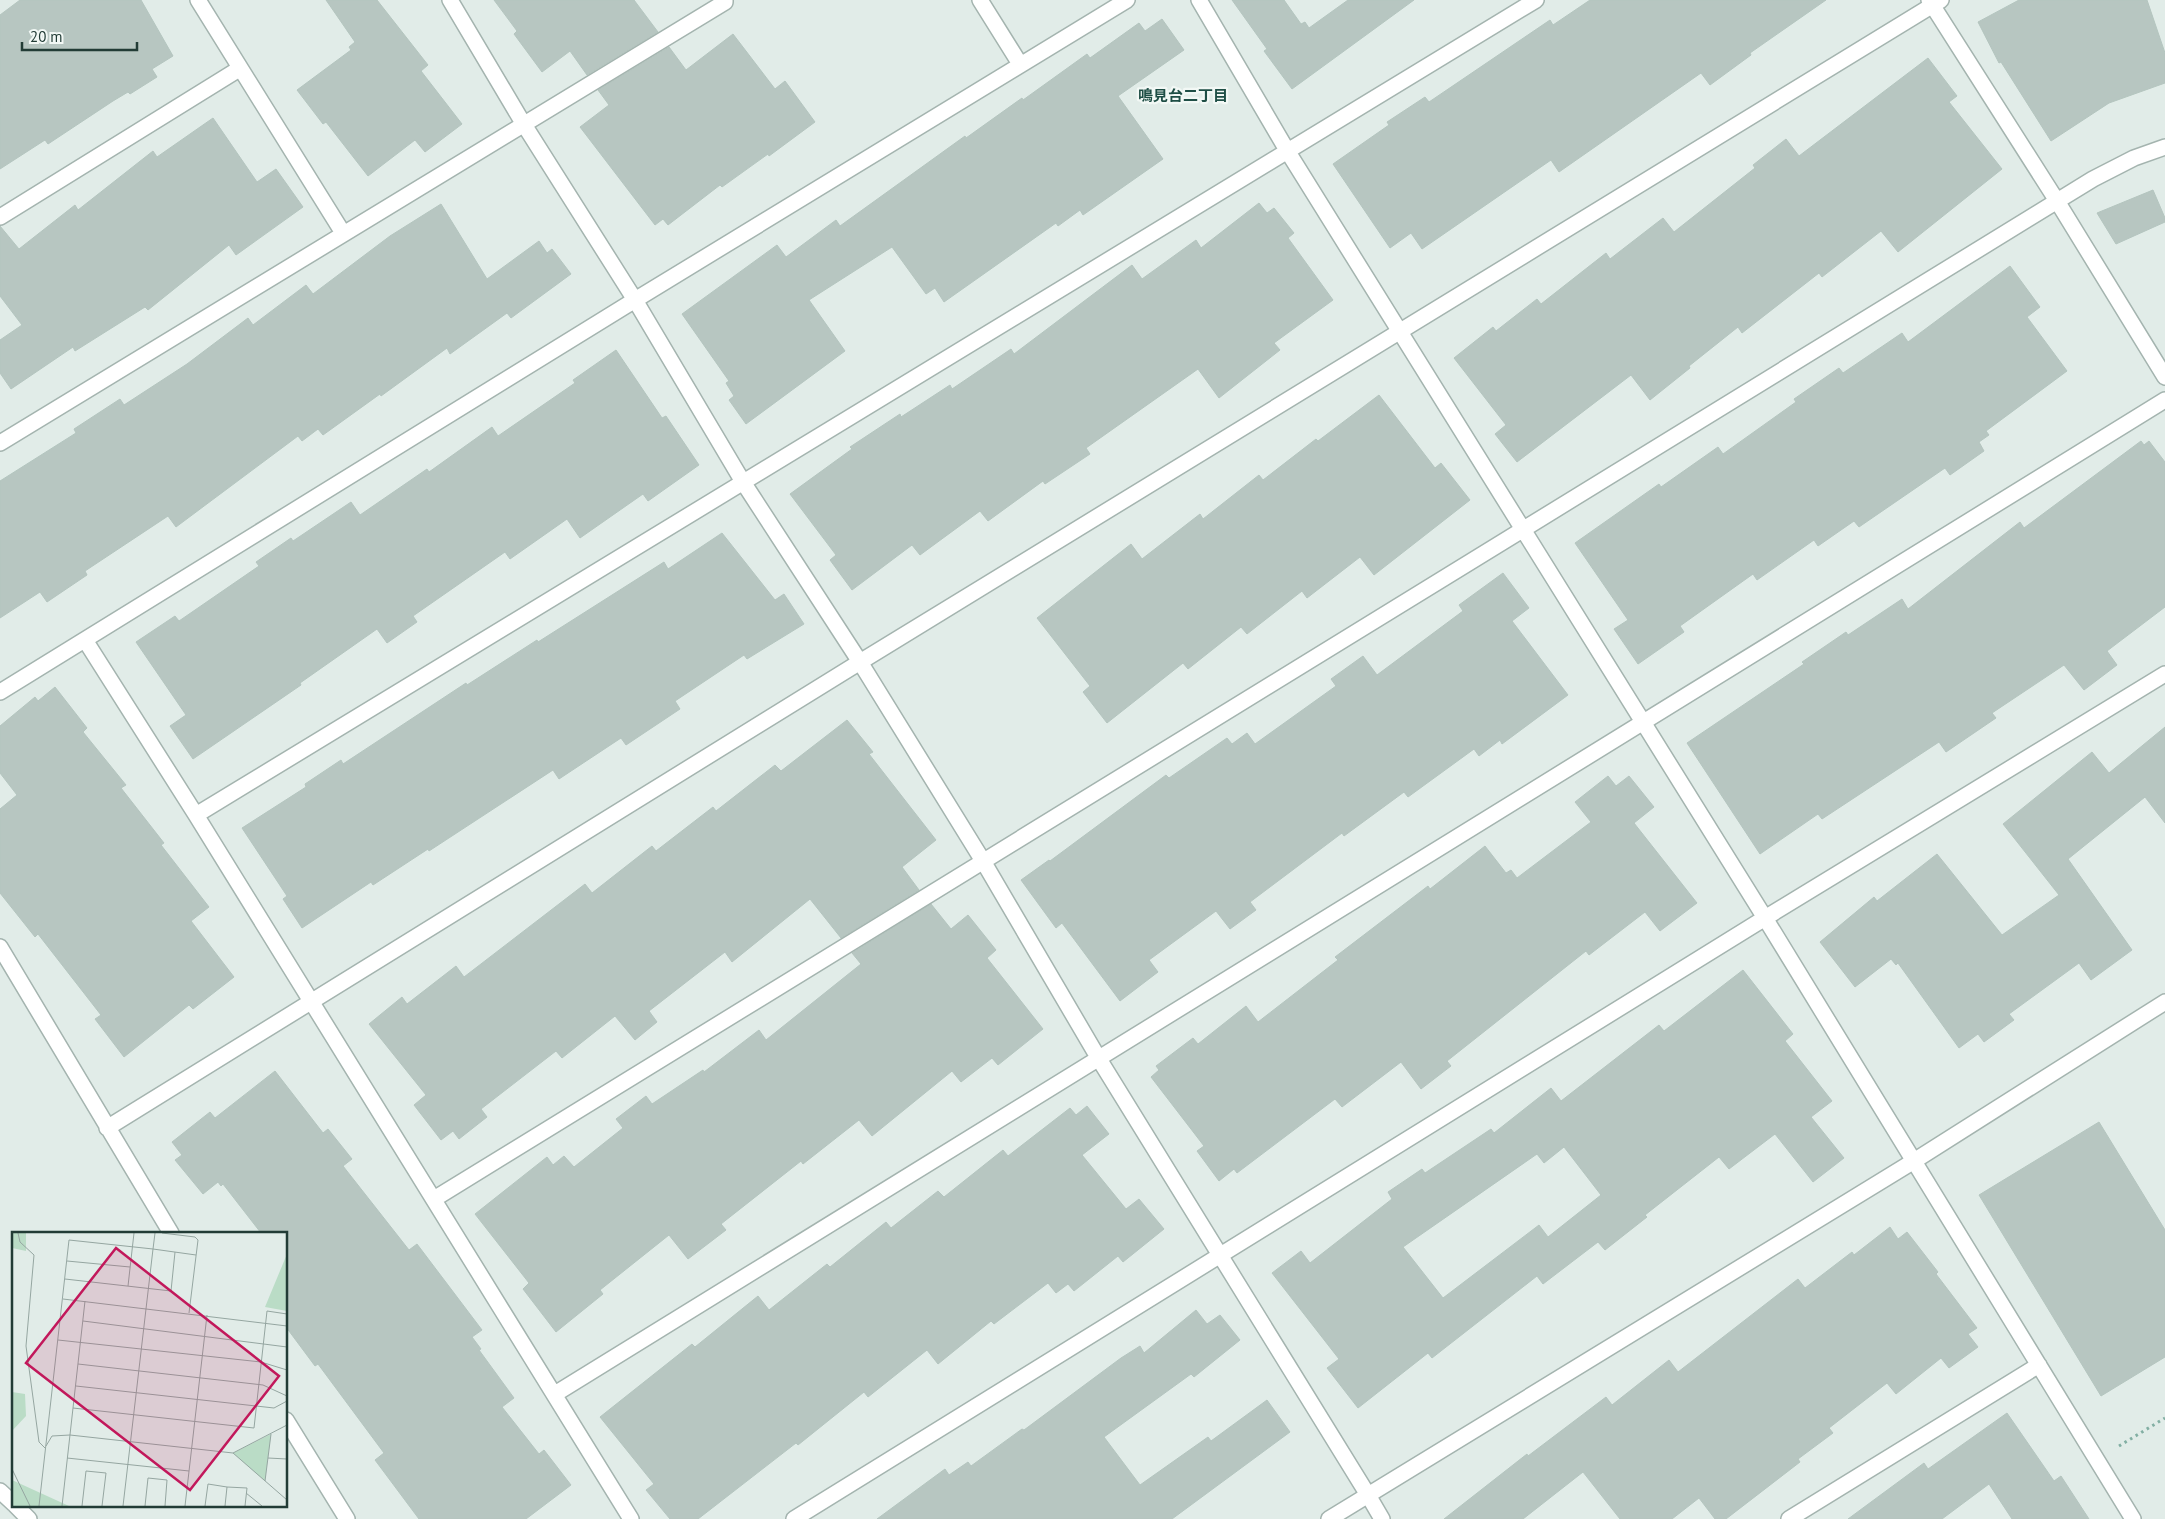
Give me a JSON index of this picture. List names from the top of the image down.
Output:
{
  "districts": ["鳴見台二丁目"],
  "scale_bar": "20 m"
}
